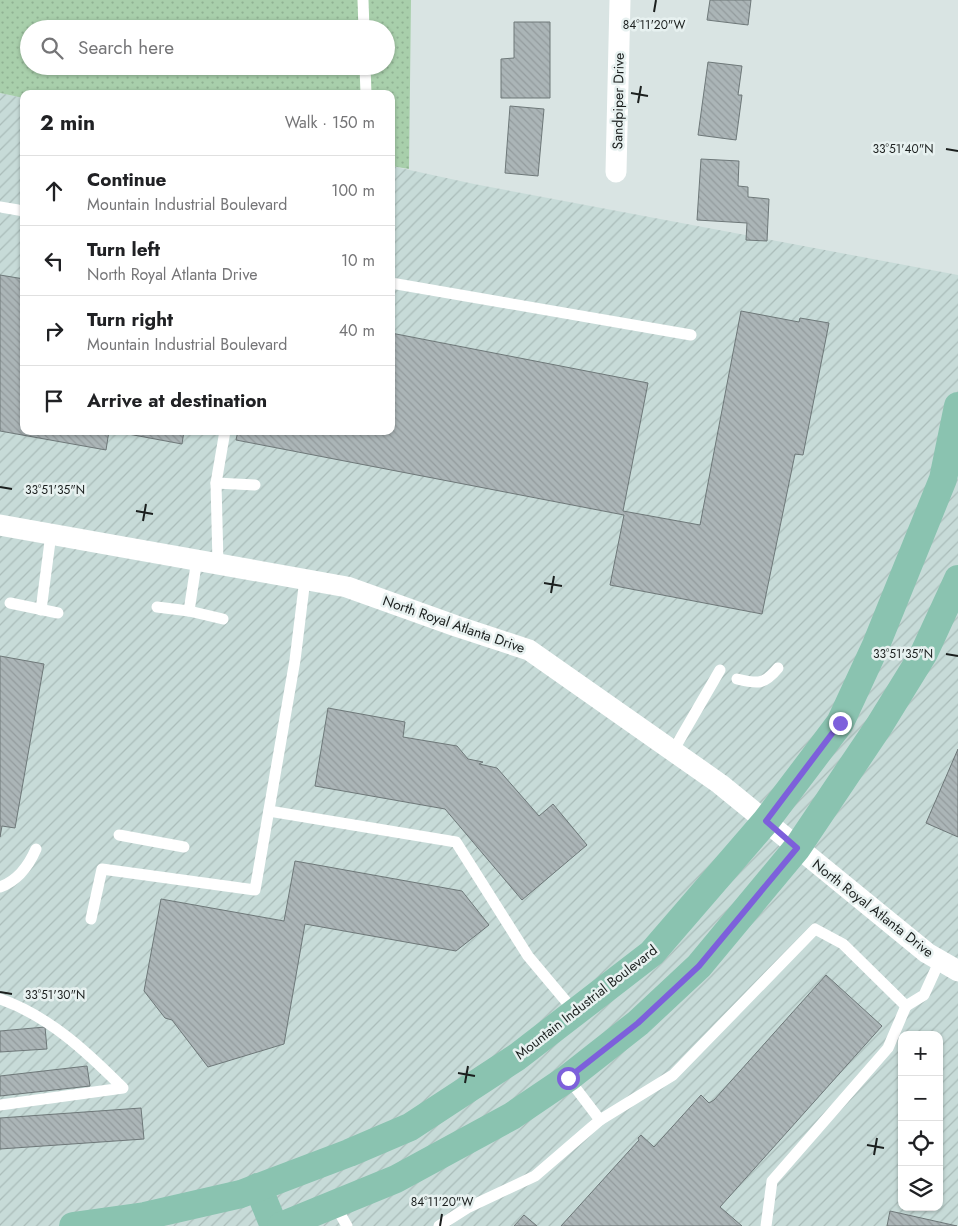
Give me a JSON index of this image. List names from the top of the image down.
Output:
{
  "streets": {
    "main road": ["Mountain Industrial Boulevard"],
    "street": ["Sandpiper Drive", "North Royal Atlanta Drive"]
  },
  "crossings": [
    ["North Royal Atlanta Drive", "Mountain Industrial Boulevard"]
  ],
  "page": {
    "search": "Search here",
    "heading": ["2 min", "Walk · 150 m"],
    "list": [
      ["Continue", "Mountain Industrial Boulevard", "100 m"],
      ["Turn left", "North Royal Atlanta Drive", "10 m"],
      ["Turn right", "Mountain Industrial Boulevard", "40 m"],
      "Arrive at destination"
    ],
    "map_buttons": ["+", "−"]
  },
  "coordinates": [
    "84°11'20\"W",
    "33°51'40\"N",
    "33°51'35\"N",
    "33°51'30\"N"
  ]
}
